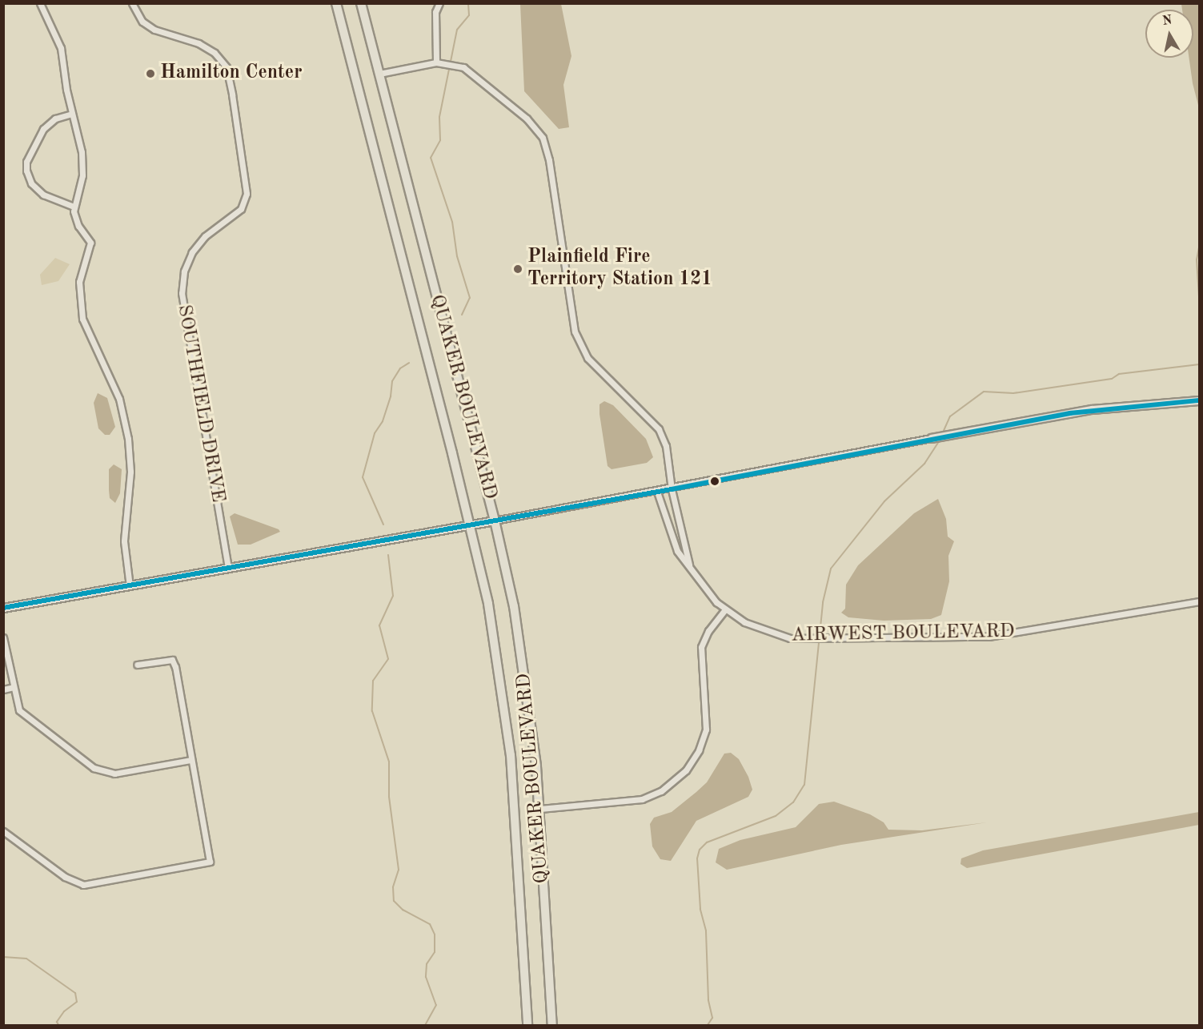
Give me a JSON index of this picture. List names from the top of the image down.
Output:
{
  "streets": {
    "main road": ["QUAKER BOULEVARD"],
    "street": ["SOUTHFIELD DRIVE", "AIRWEST BOULEVARD"]
  },
  "places": ["Hamilton Center", "Plainfield Fire Territory Station 121"],
  "north": "top"
}
